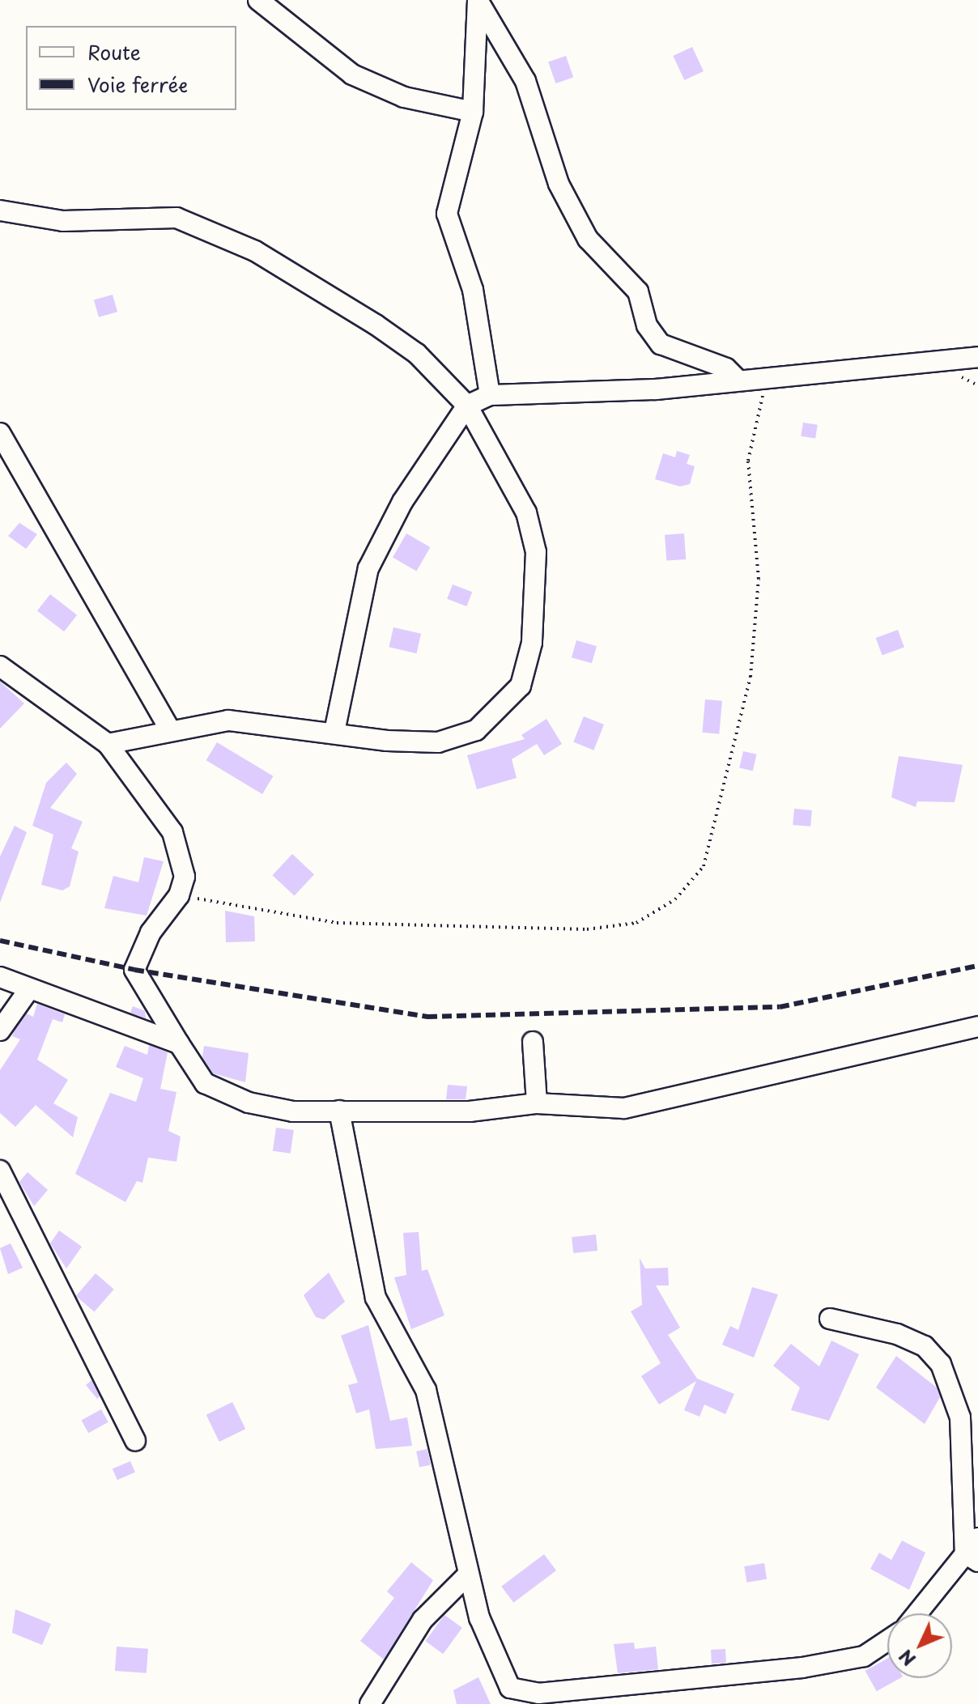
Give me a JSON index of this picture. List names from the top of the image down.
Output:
{
  "legend": ["Route", "Voie ferrée"],
  "north": "bottom left"
}
